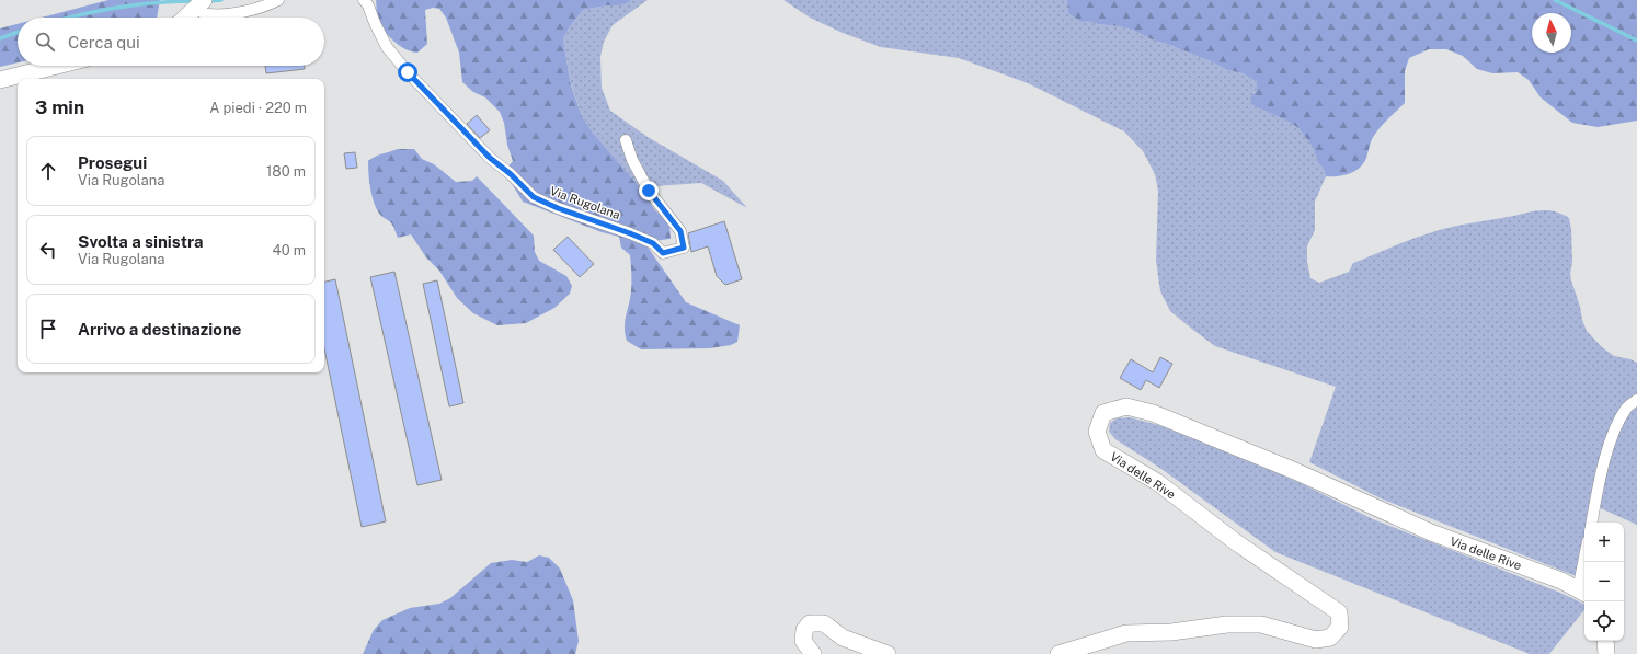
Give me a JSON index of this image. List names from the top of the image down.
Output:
{
  "streets": {
    "street": ["Via Rugolana", "Via delle Rive"]
  },
  "north": "top",
  "page": {
    "search": "Cerca qui",
    "heading": ["3 min", "A piedi · 220 m"],
    "list": [
      ["Prosegui", "Via Rugolana", "180 m"],
      ["Svolta a sinistra", "Via Rugolana", "40 m"],
      "Arrivo a destinazione"
    ],
    "map_buttons": ["+", "−"]
  }
}
